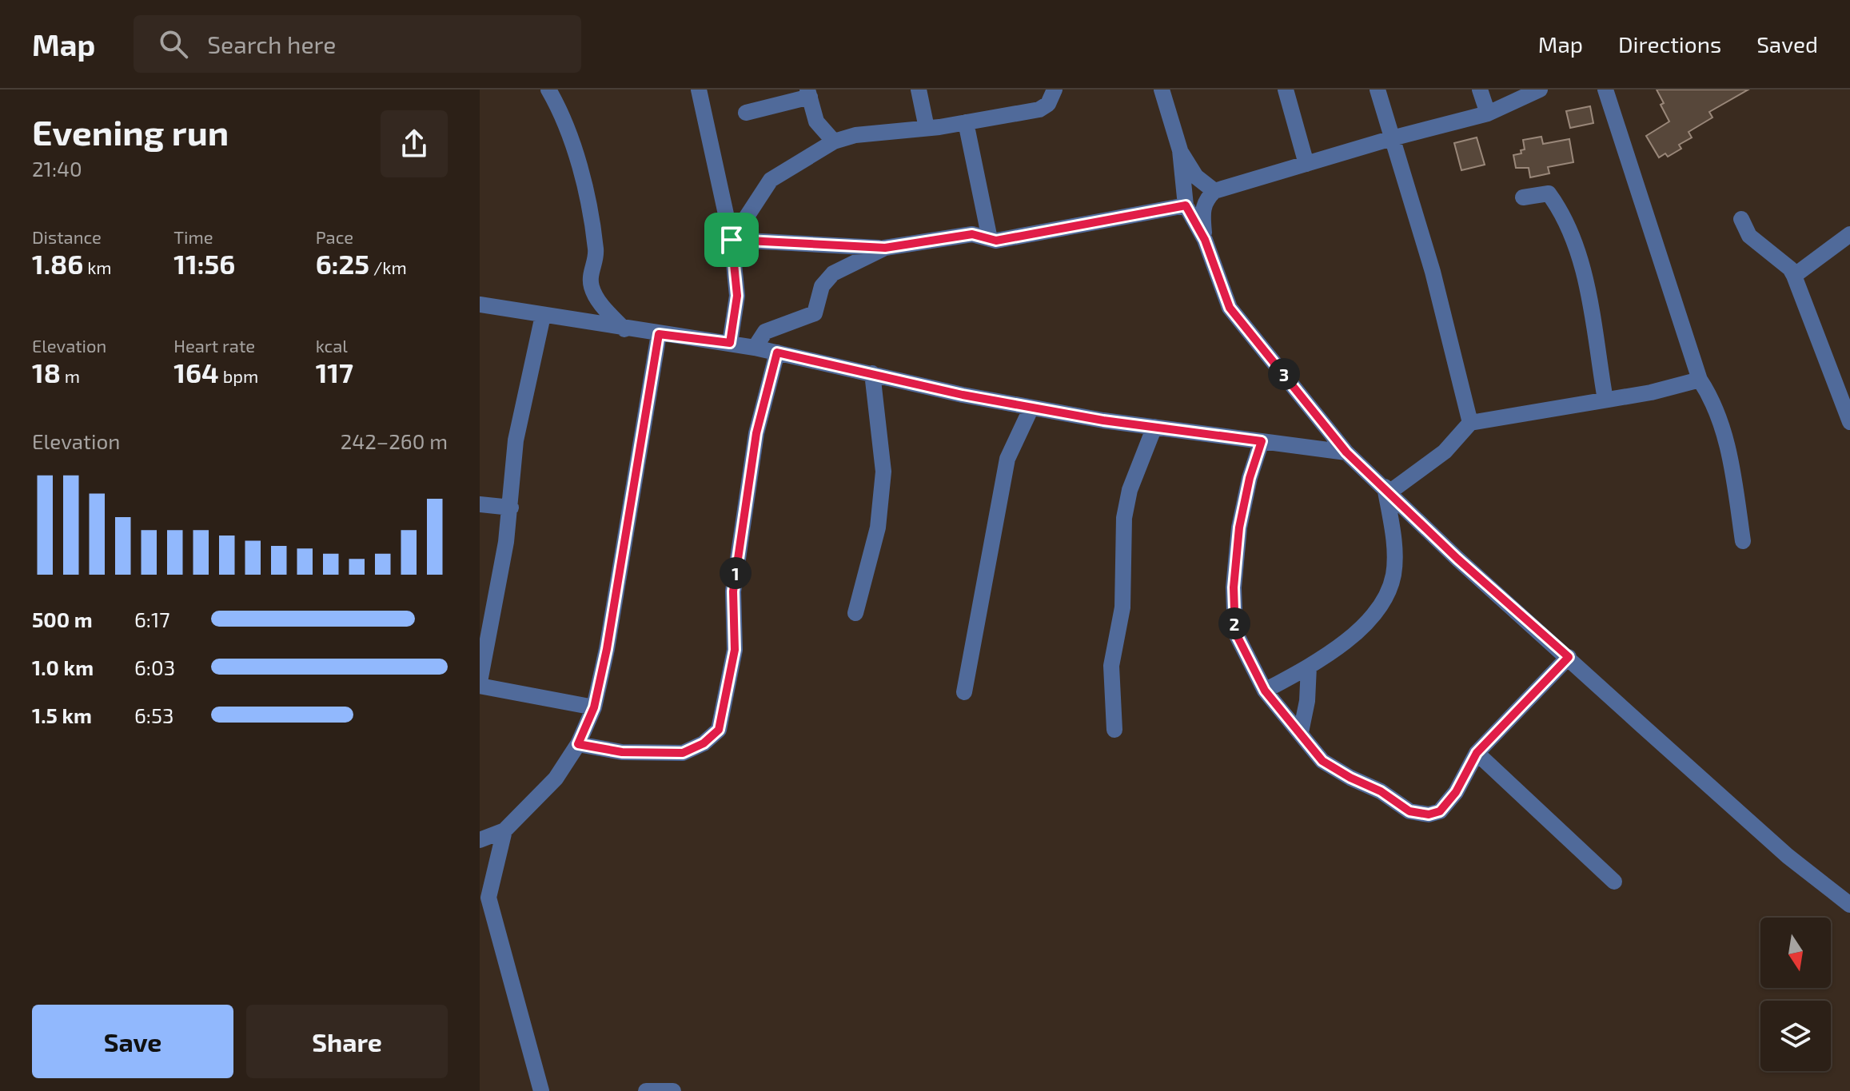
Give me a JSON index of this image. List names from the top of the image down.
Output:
{
  "north": "bottom",
  "page": {
    "header": "Map",
    "search": "Search here",
    "nav": ["Map", "Directions", "Saved"],
    "heading": ["Evening run", "21:40"],
    "stats": [
      ["Distance", "1.86 km"],
      ["Time", "11:56"],
      ["Pace", "6:25 /km"],
      ["Elevation", "18 m"],
      ["Heart rate", "164 bpm"],
      ["kcal", "117"]
    ],
    "pins": ["3", "1", "2"],
    "chart": ["Elevation", "242–260 m"],
    "list": [
      {
        "name": "500 m",
        "note": "6:17"
      },
      {
        "name": "1.0 km",
        "note": "6:03"
      },
      {
        "name": "1.5 km",
        "note": "6:53"
      }
    ],
    "buttons": ["Save", "Share"]
  }
}
